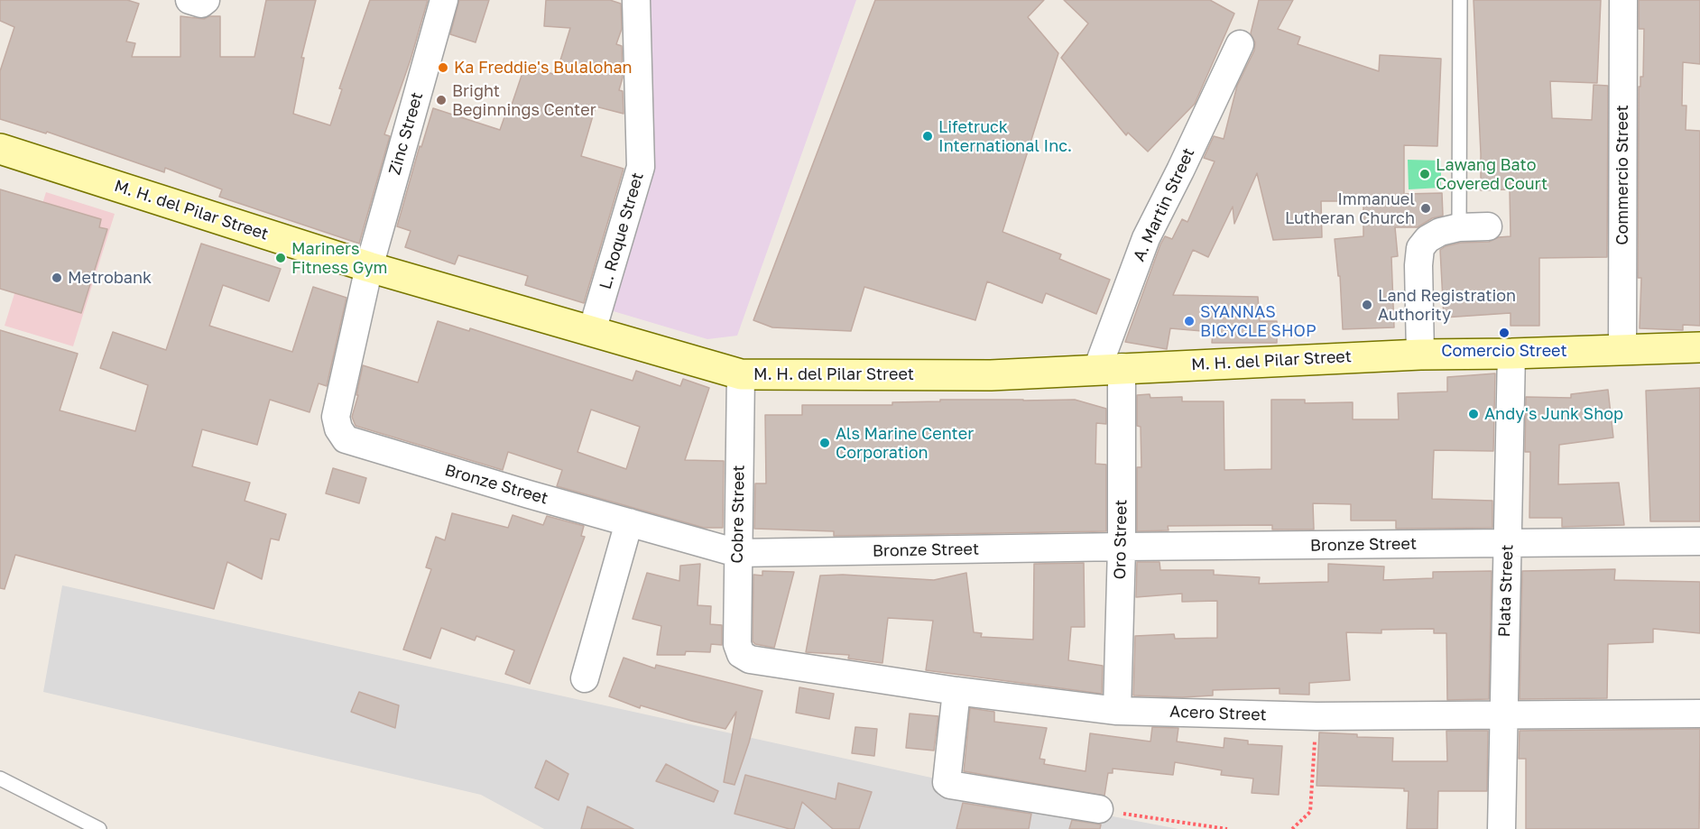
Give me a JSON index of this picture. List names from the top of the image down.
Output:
{
  "streets": {
    "main road": ["M. H. del Pilar Street"],
    "street": [
      "Zinc Street",
      "Commercio Street",
      "A. Martin Street",
      "L. Roque Street",
      "Bronze Street",
      "Cobre Street",
      "Oro Street",
      "Plata Street",
      "Acero Street"
    ]
  },
  "crossings": [
    ["Zinc Street", "M. H. del Pilar Street"],
    ["Zinc Street", "Bronze Street"],
    ["Commercio Street", "M. H. del Pilar Street"],
    ["A. Martin Street", "M. H. del Pilar Street"],
    ["A. Martin Street", "Oro Street"],
    ["M. H. del Pilar Street", "L. Roque Street"],
    ["M. H. del Pilar Street", "Bronze Street"],
    ["M. H. del Pilar Street", "Cobre Street"],
    ["M. H. del Pilar Street", "Oro Street"],
    ["M. H. del Pilar Street", "Plata Street"],
    ["Bronze Street", "Cobre Street"],
    ["Bronze Street", "Oro Street"],
    ["Bronze Street", "Plata Street"],
    ["Cobre Street", "Acero Street"],
    ["Oro Street", "Acero Street"],
    ["Plata Street", "Acero Street"]
  ],
  "places": [
    "Ka Freddie's Bulalohan",
    "Bright Beginnings Center",
    "Lifetruck International Inc.",
    "Lawang Bato Covered Court",
    "Immanuel Lutheran Church",
    "Mariners Fitness Gym",
    "Metrobank",
    "Land Registration Authority",
    "SYANNAS BICYCLE SHOP",
    "Comercio Street",
    "Andy's Junk Shop",
    "Als Marine Center Corporation"
  ]
}
